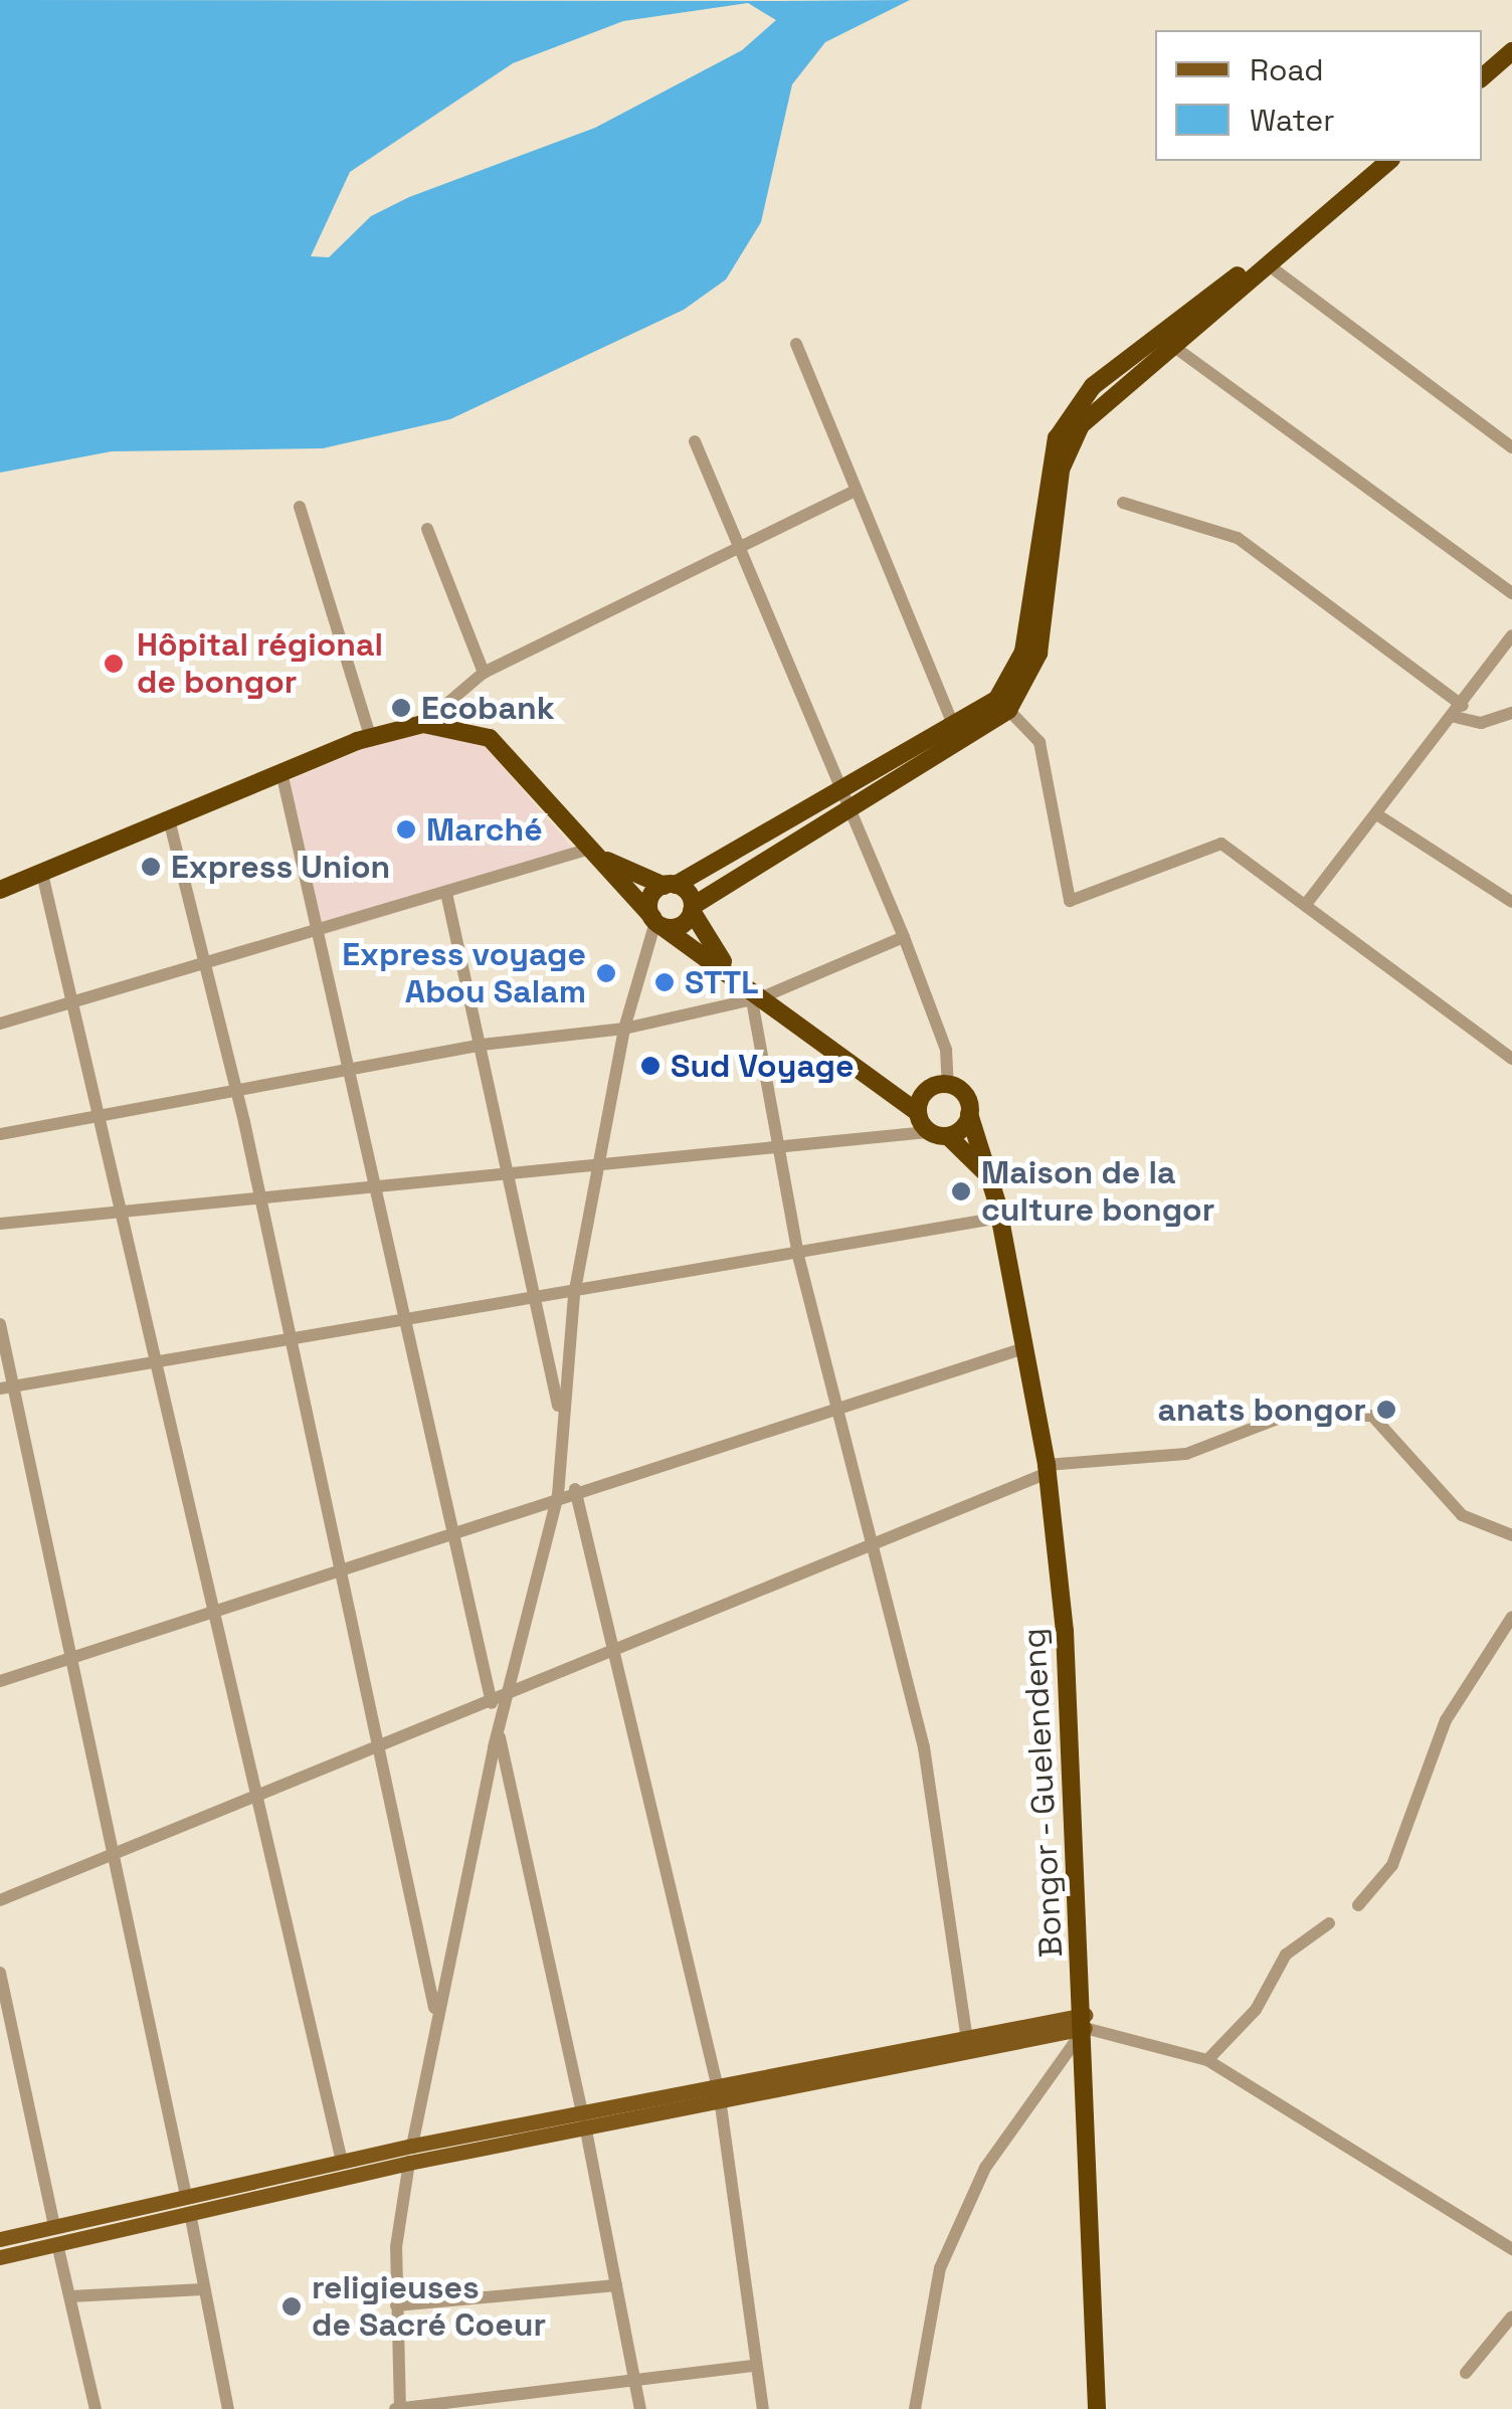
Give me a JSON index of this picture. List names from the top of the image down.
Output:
{
  "streets": {
    "highway": ["Bongor - Guelendeng"]
  },
  "places": [
    "Hôpital régional de bongor",
    "Ecobank",
    "Marché",
    "Express Union",
    "Express voyage Abou Salam",
    "STTL",
    "Sud Voyage",
    "Maison de la culture bongor",
    "anats bongor",
    "religieuses de Sacré Coeur"
  ],
  "legend": ["Road", "Water"]
}
